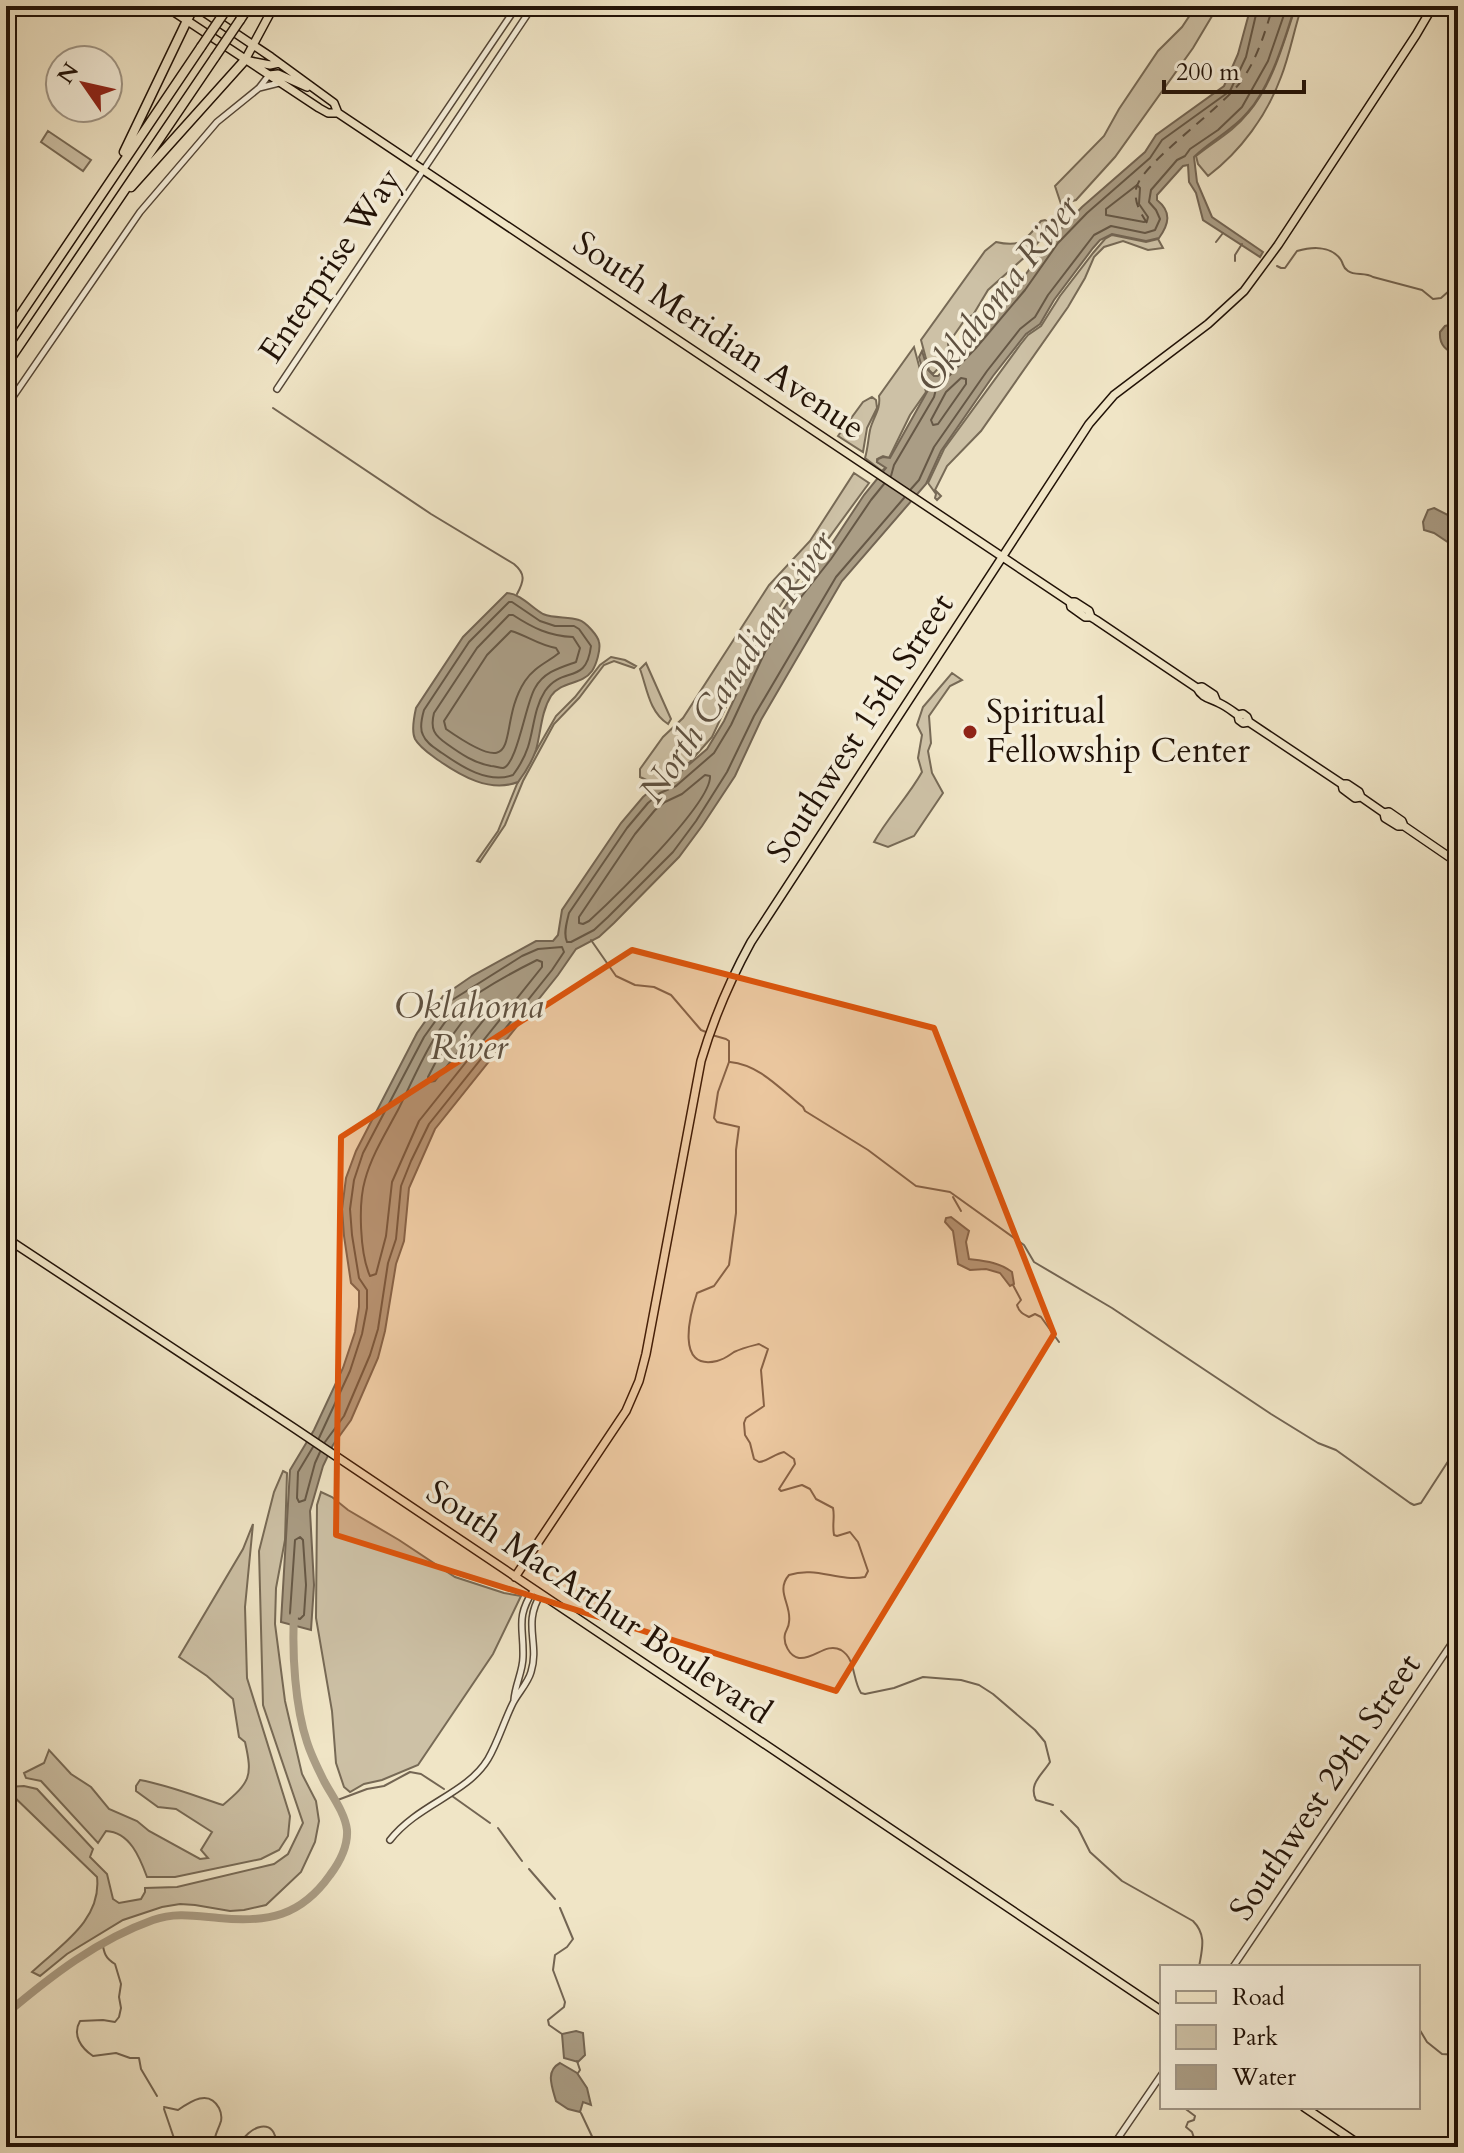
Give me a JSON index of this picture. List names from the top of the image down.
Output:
{
  "streets": {
    "main road": ["South Meridian Avenue", "Southwest 15th Street", "South MacArthur Boulevard"],
    "street": ["Enterprise Way", "Southwest 29th Street"]
  },
  "crossings": [
    ["Enterprise Way", "South Meridian Avenue"],
    ["South Meridian Avenue", "Southwest 15th Street"],
    ["Southwest 15th Street", "South MacArthur Boulevard"]
  ],
  "water": ["Oklahoma River", "North Canadian River"],
  "places": ["Spiritual Fellowship Center"],
  "legend": ["Road", "Park", "Water"],
  "scale_bar": "200 m",
  "north": "top left"
}
